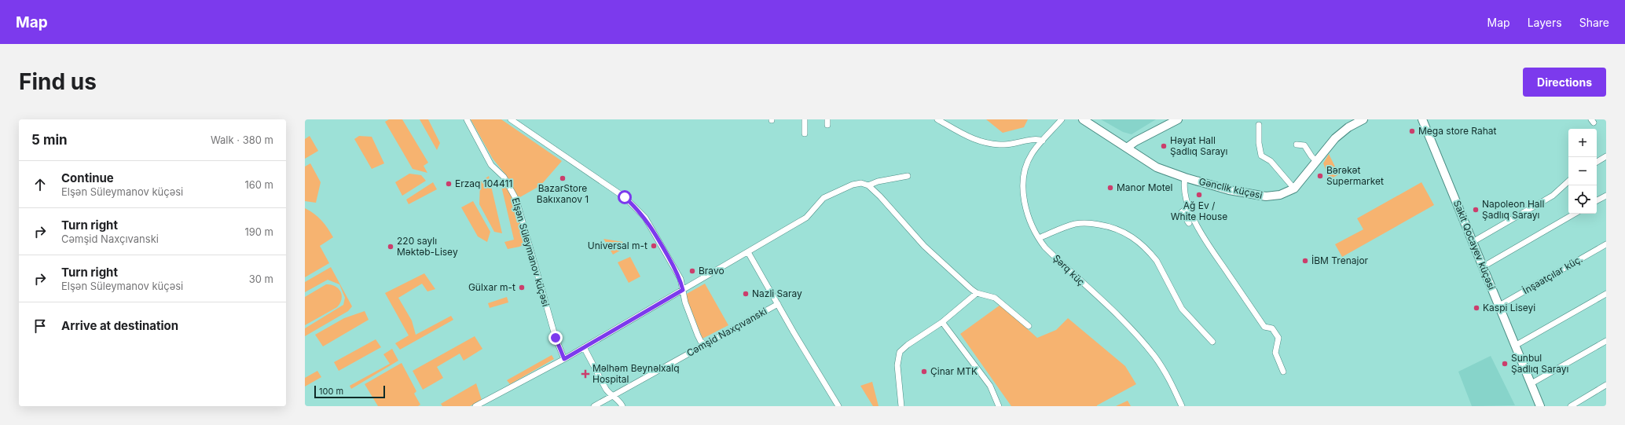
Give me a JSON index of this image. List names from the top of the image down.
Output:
{
  "streets": {
    "street": [
      "Gənclik küçəsi",
      "Sakit Qocayev küçəsi",
      "Elşən Süleymanov küçəsi",
      "Şərq küç",
      "İnşaatçılar küç.",
      "Cəmşid Naxçıvanski"
    ]
  },
  "crossings": [
    ["Sakit Qocayev küçəsi", "İnşaatçılar küç."]
  ],
  "places": {
    "other": [
      "Mega store Rahat",
      "Həyat Hall Şadlıq Sarayı",
      "Bərəkət Supermarket",
      "BazarStore Bakıxanov 1",
      "Erzaq 104411",
      "Manor Motel",
      "Ağ Ev / White House",
      "Napoleon Hall Şadlıq Sarayı",
      "Universal m-t",
      "220 saylı Məktəb-Lisey",
      "İBM Trenajor",
      "Bravo",
      "Gülxar m-t",
      "Nazli Saray",
      "Kaspi Liseyi",
      "Sunbul Şadlıq Sarayı",
      "Çinar MTK"
    ],
    "health": ["Məlhəm Beynəlxalq Hospital"]
  },
  "scale_bar": "100 m",
  "page": {
    "header": "Map",
    "nav": ["Map", "Layers", "Share"],
    "buttons": "Directions",
    "title": "Find us",
    "heading": ["5 min", "Walk · 380 m"],
    "map_buttons": ["+", "−"],
    "list": [
      ["Continue", "Elşən Süleymanov küçəsi", "160 m"],
      ["Turn right", "Cəmşid Naxçıvanski", "190 m"],
      ["Turn right", "Elşən Süleymanov küçəsi", "30 m"],
      "Arrive at destination"
    ],
    "scale": "100 m"
  }
}
